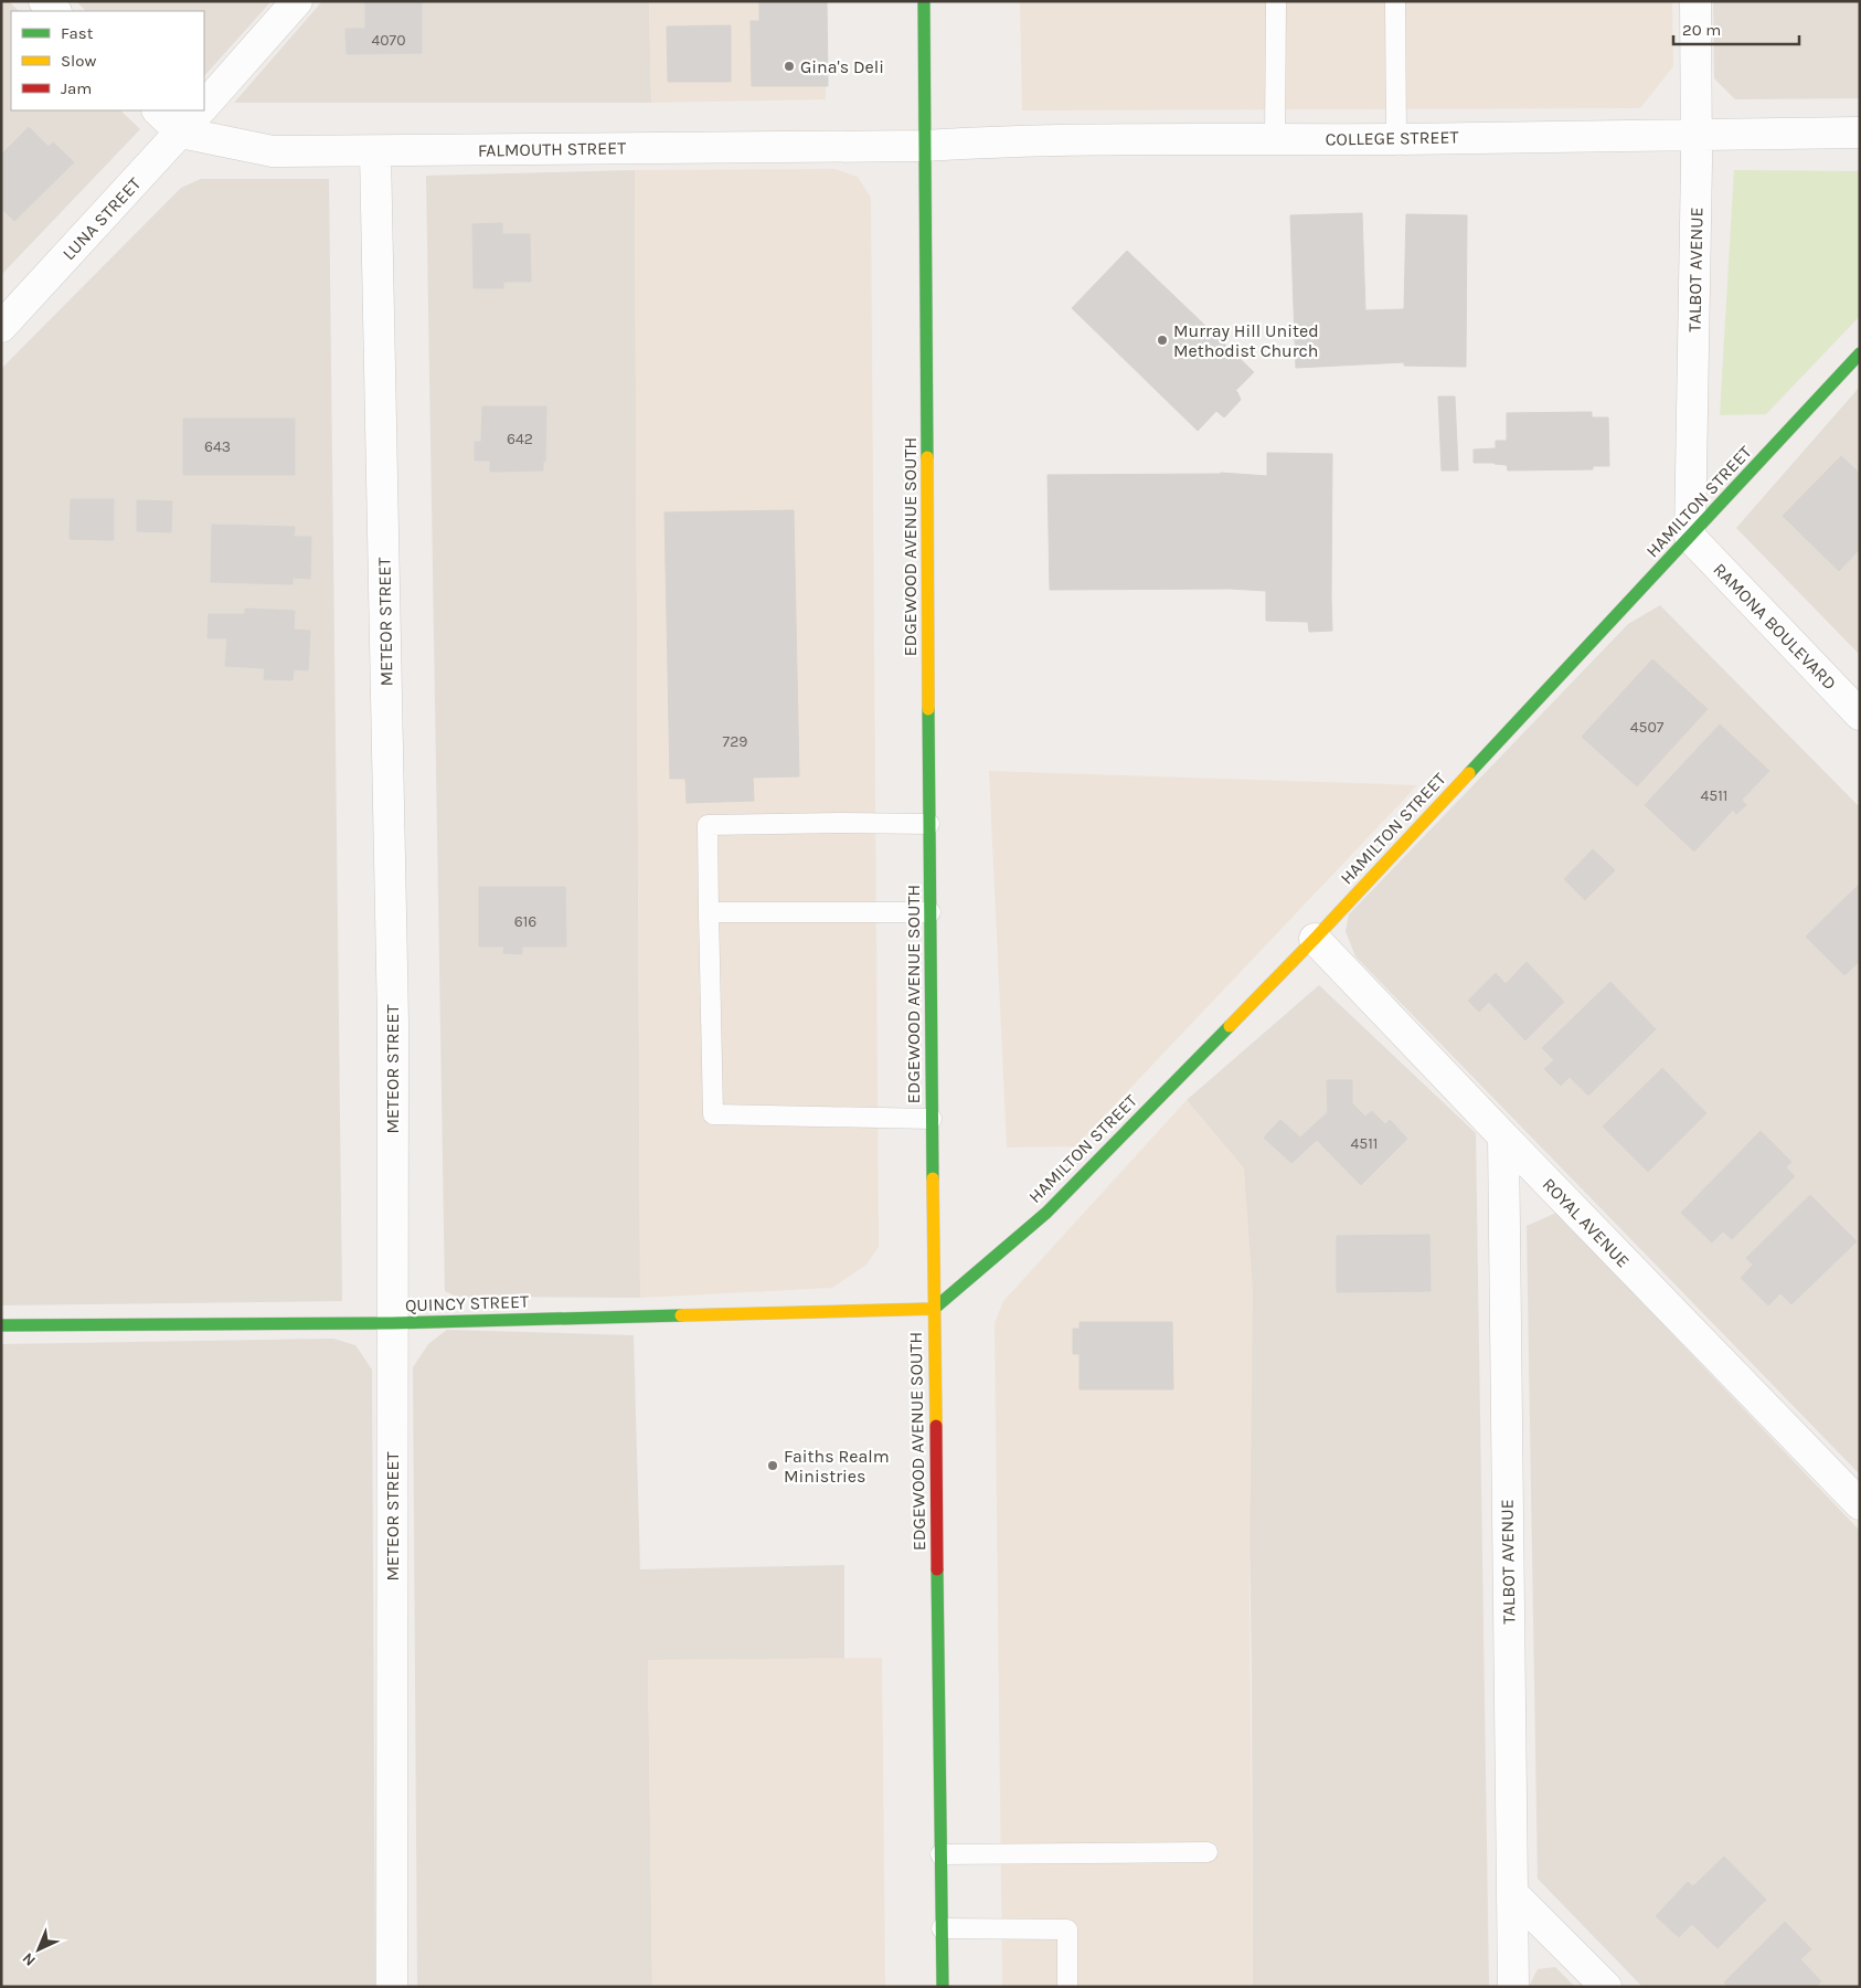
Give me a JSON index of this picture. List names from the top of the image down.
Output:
{
  "streets": {
    "street": [
      "COLLEGE STREET",
      "FALMOUTH STREET",
      "LUNA STREET",
      "TALBOT AVENUE",
      "HAMILTON STREET",
      "EDGEWOOD AVENUE SOUTH",
      "METEOR STREET",
      "RAMONA BOULEVARD",
      "ROYAL AVENUE",
      "QUINCY STREET"
    ]
  },
  "crossings": [
    ["COLLEGE STREET", "FALMOUTH STREET"],
    ["COLLEGE STREET", "TALBOT AVENUE"],
    ["COLLEGE STREET", "EDGEWOOD AVENUE SOUTH"],
    ["FALMOUTH STREET", "LUNA STREET"],
    ["FALMOUTH STREET", "EDGEWOOD AVENUE SOUTH"],
    ["FALMOUTH STREET", "METEOR STREET"],
    ["TALBOT AVENUE", "HAMILTON STREET"],
    ["TALBOT AVENUE", "RAMONA BOULEVARD"],
    ["TALBOT AVENUE", "ROYAL AVENUE"],
    ["HAMILTON STREET", "EDGEWOOD AVENUE SOUTH"],
    ["HAMILTON STREET", "RAMONA BOULEVARD"],
    ["HAMILTON STREET", "ROYAL AVENUE"],
    ["HAMILTON STREET", "QUINCY STREET"],
    ["EDGEWOOD AVENUE SOUTH", "QUINCY STREET"],
    ["METEOR STREET", "QUINCY STREET"]
  ],
  "places": ["Gina's Deli", "Murray Hill United Methodist Church", "Faiths Realm Ministries"],
  "house_numbers": [
    "4070",
    "642",
    "643",
    "4507",
    "729",
    "4511",
    "616",
    "4511"
  ],
  "legend": ["Fast", "Slow", "Jam"],
  "scale_bar": "20 m",
  "north": "bottom left"
}
